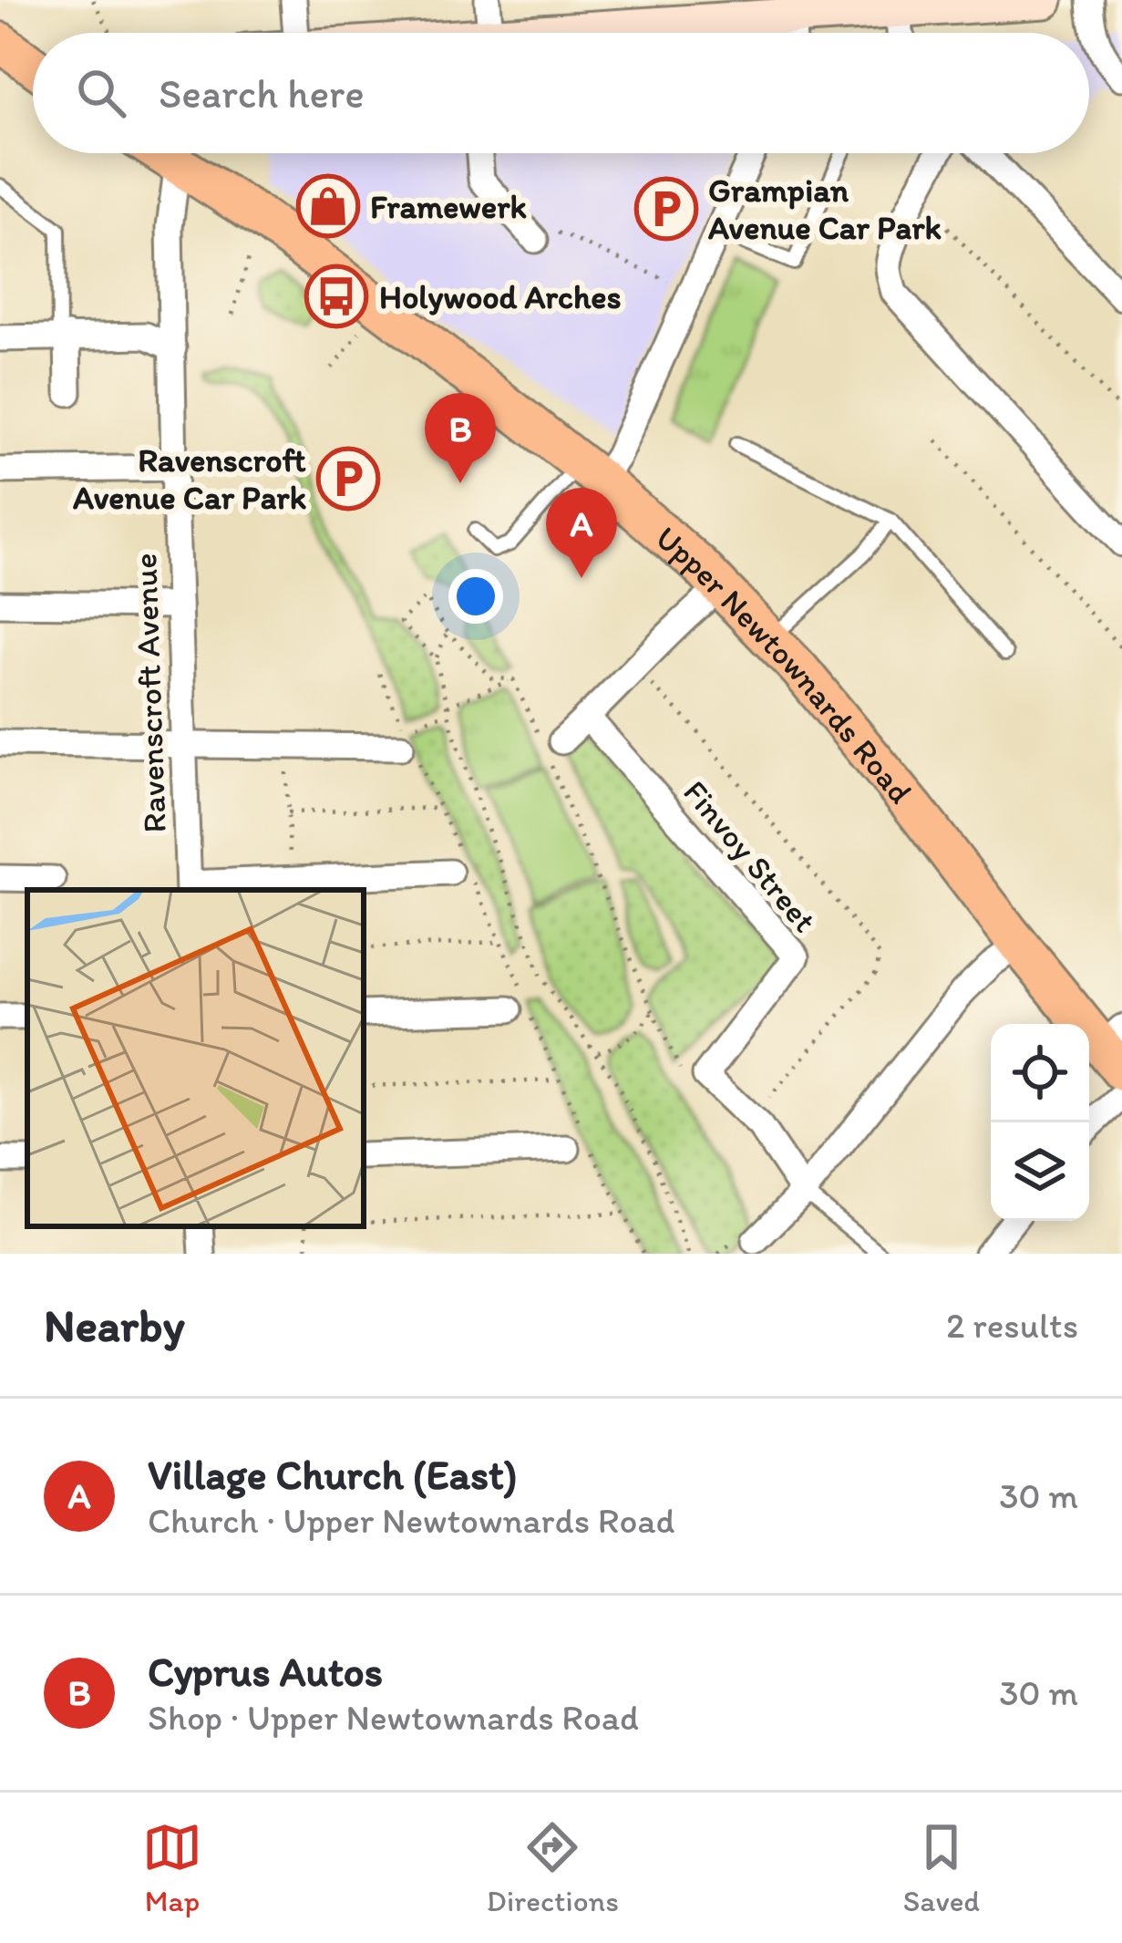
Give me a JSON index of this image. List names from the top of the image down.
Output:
{
  "streets": {
    "main road": ["Upper Newtownards Road"],
    "street": ["Ravenscroft Avenue", "Finvoy Street"]
  },
  "places": {
    "shop": ["Framewerk"],
    "parking": ["Grampian Avenue Car Park", "Ravenscroft Avenue Car Park"],
    "bus stop": ["Holywood Arches"]
  },
  "page": {
    "search": "Search here",
    "pins": ["B", "A"],
    "heading": ["Nearby", "2 results"],
    "list": [
      {
        "mark": "A",
        "name": "Village Church (East)",
        "note": "Church · Upper Newtownards Road",
        "value": "30 m"
      },
      {
        "mark": "B",
        "name": "Cyprus Autos",
        "note": "Shop · Upper Newtownards Road",
        "value": "30 m"
      }
    ],
    "nav": ["Map", "Directions", "Saved"]
  }
}
